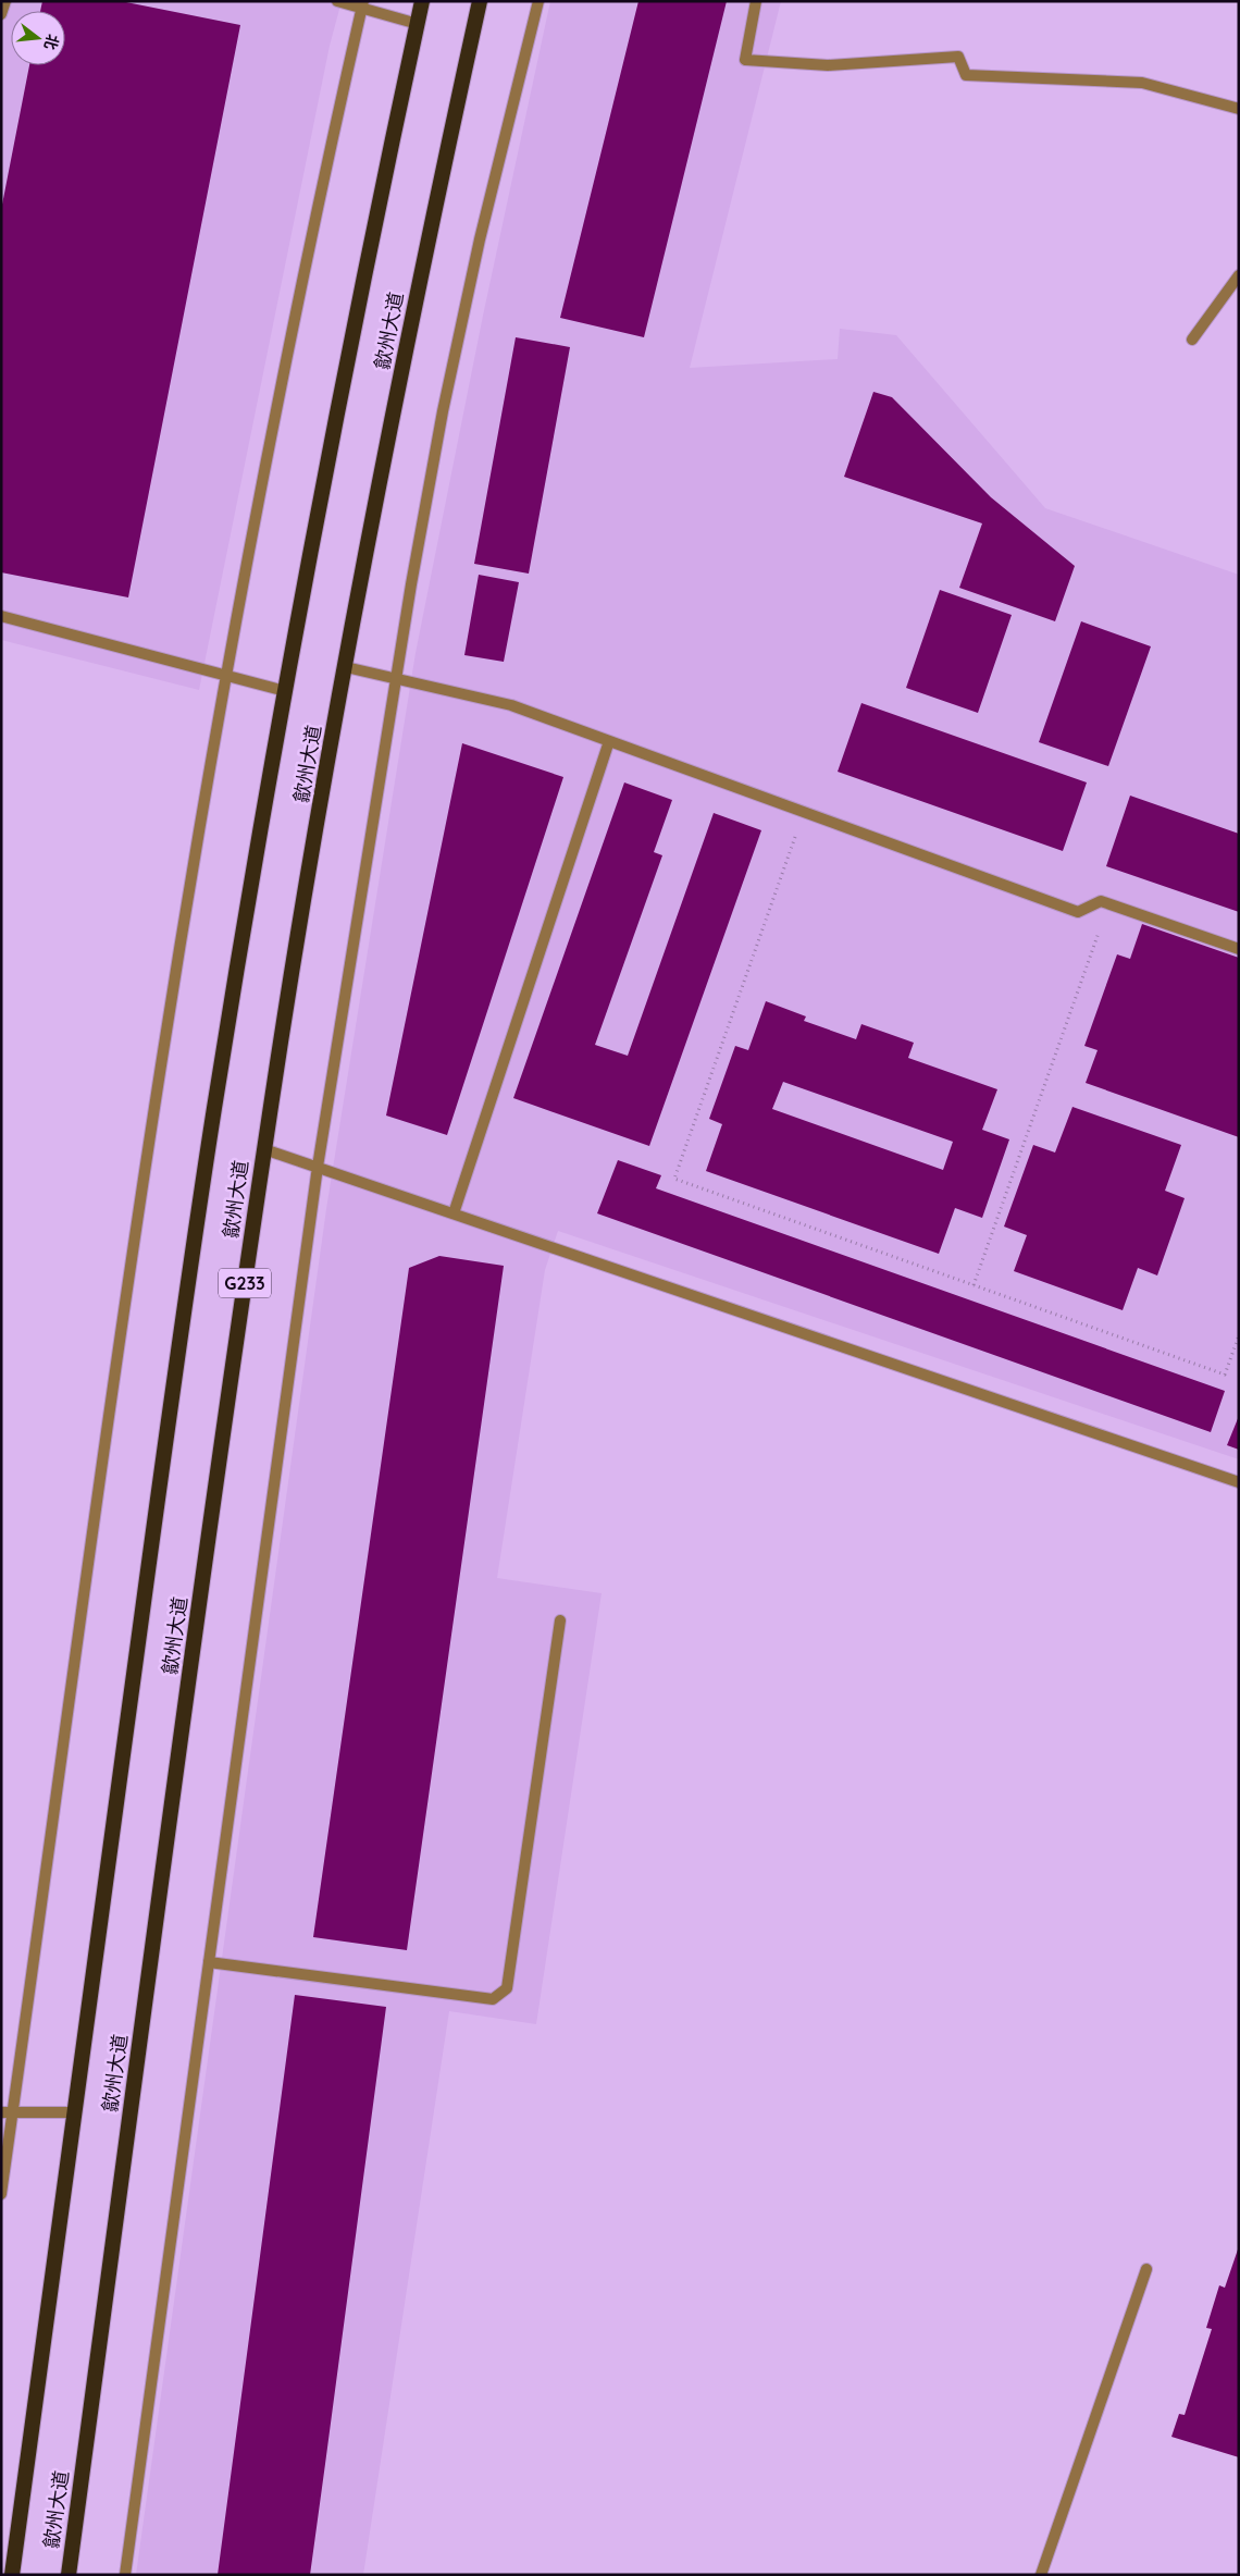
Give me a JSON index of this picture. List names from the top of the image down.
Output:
{
  "streets": {
    "highway": ["歙州大道", "G233"]
  },
  "north": "right"
}
